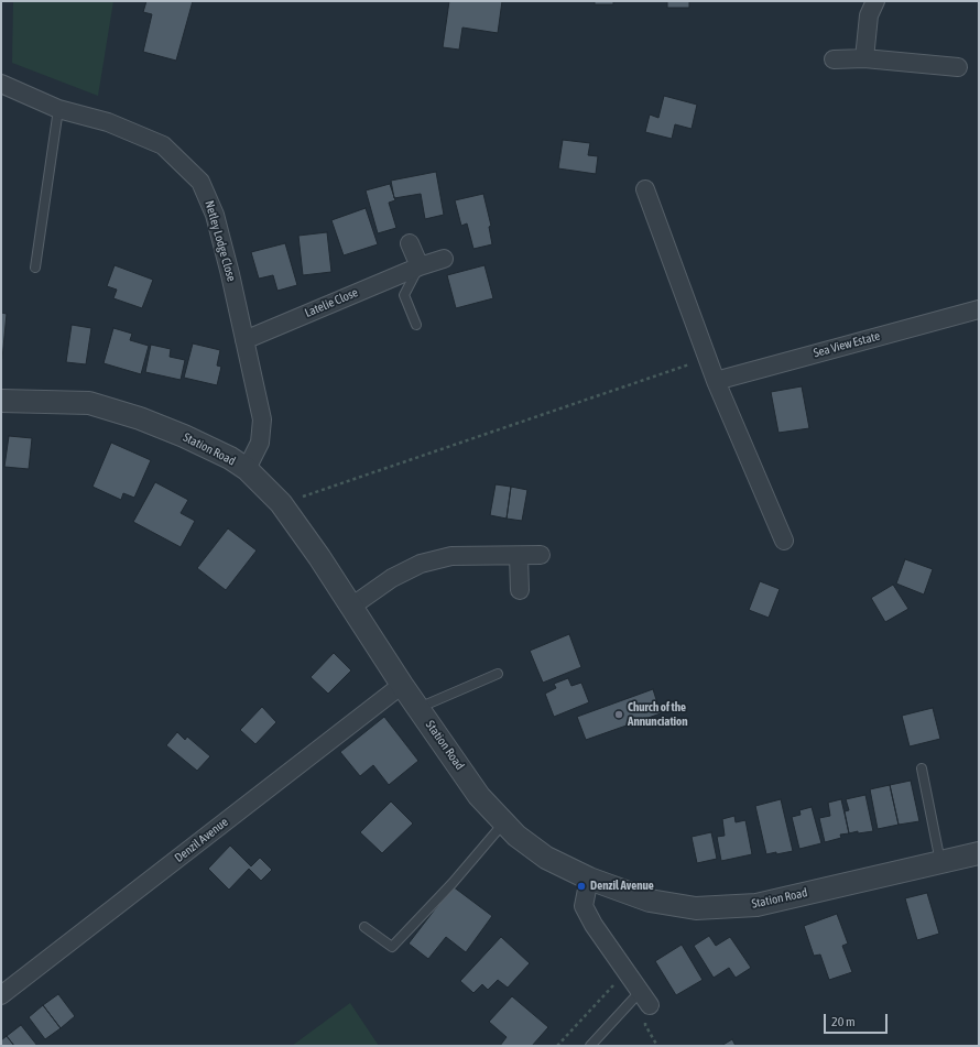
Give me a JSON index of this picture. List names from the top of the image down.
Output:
{
  "streets": {
    "street": [
      "Netley Lodge Close",
      "Latelie Close",
      "Sea View Estate",
      "Station Road",
      "Denzil Avenue"
    ]
  },
  "crossings": [
    ["Netley Lodge Close", "Latelie Close"],
    ["Netley Lodge Close", "Station Road"],
    ["Station Road", "Denzil Avenue"]
  ],
  "places": ["Church of the Annunciation", "Denzil Avenue"],
  "scale_bar": "20 m"
}
